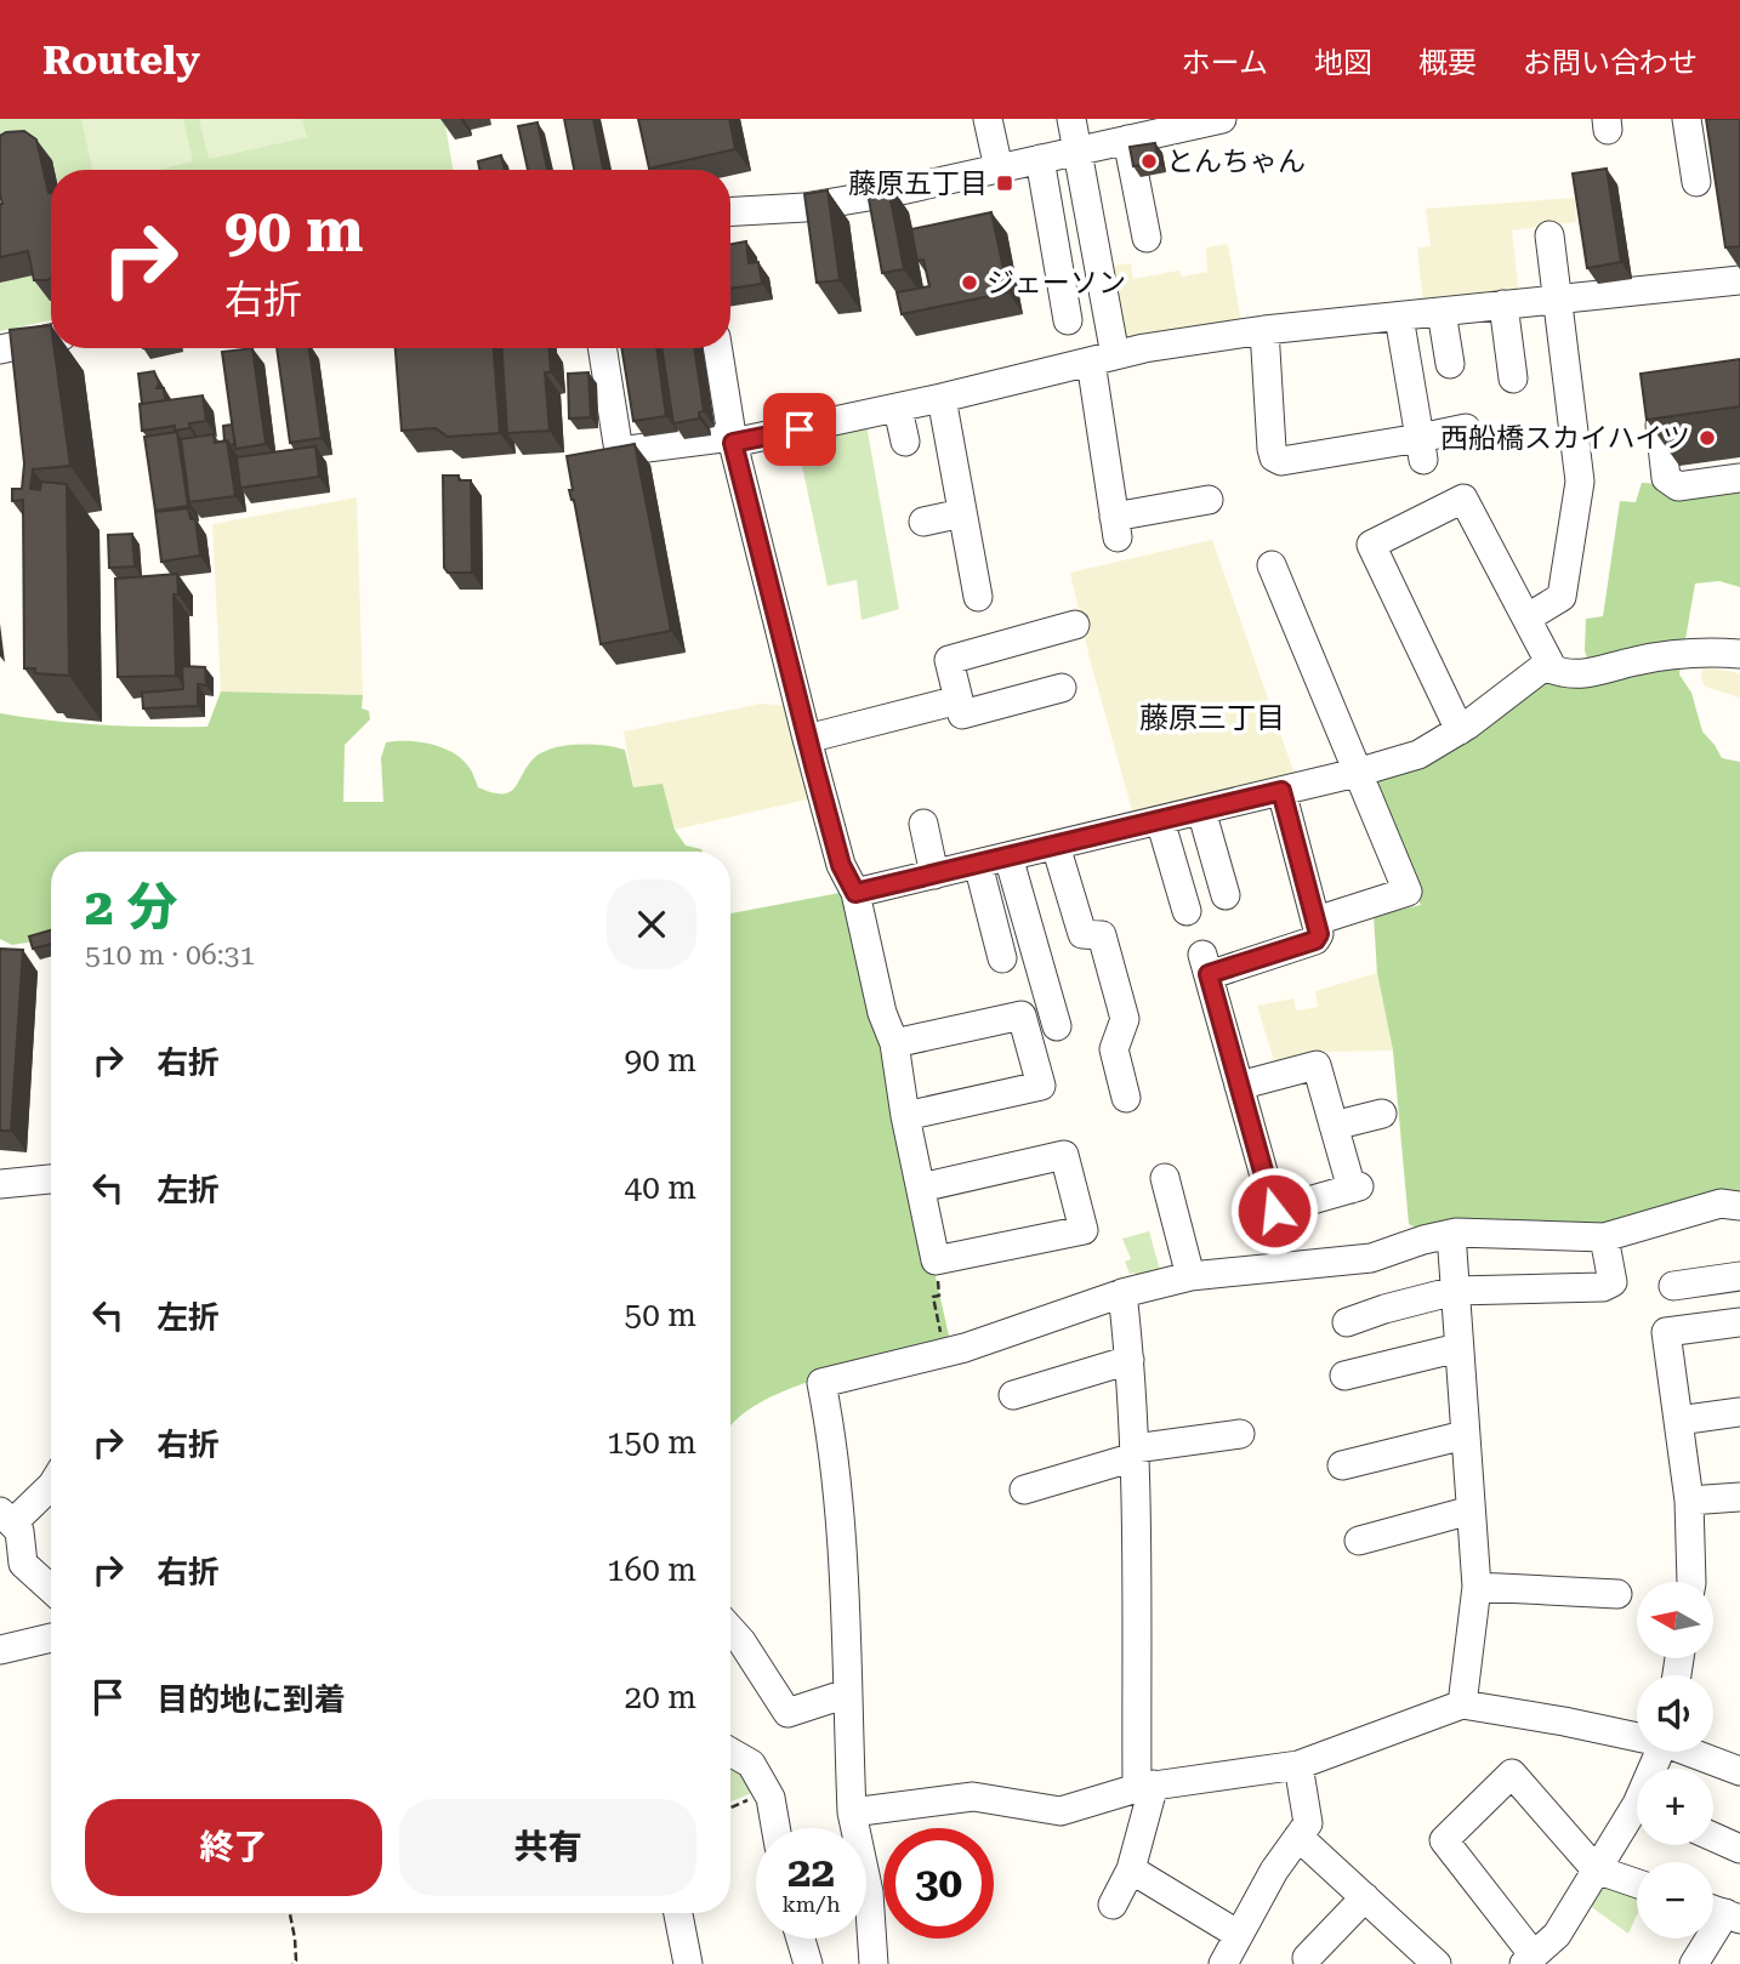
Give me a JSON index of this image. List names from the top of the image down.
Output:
{
  "districts": ["藤原三丁目"],
  "places": {
    "other": ["とんちゃん", "ジェーソン", "西船橋スカイハイツ"],
    "transit": ["藤原五丁目"]
  },
  "north": "left",
  "page": {
    "header": "Routely",
    "nav": [
      "ホーム",
      "地図",
      "概要",
      "お問い合わせ"
    ],
    "turn": ["90 m", "右折"],
    "heading": ["2 分", "510 m · 06:31"],
    "list": [
      {
        "name": "右折",
        "value": "90 m"
      },
      {
        "name": "左折",
        "value": "40 m"
      },
      {
        "name": "左折",
        "value": "50 m"
      },
      {
        "name": "右折",
        "value": "150 m"
      },
      {
        "name": "右折",
        "value": "160 m"
      },
      {
        "name": "目的地に到着",
        "value": "20 m"
      }
    ],
    "map_buttons": ["+", "−"],
    "buttons": ["終了", "共有"],
    "speed": "22 km/h",
    "limit": "30"
  }
}
